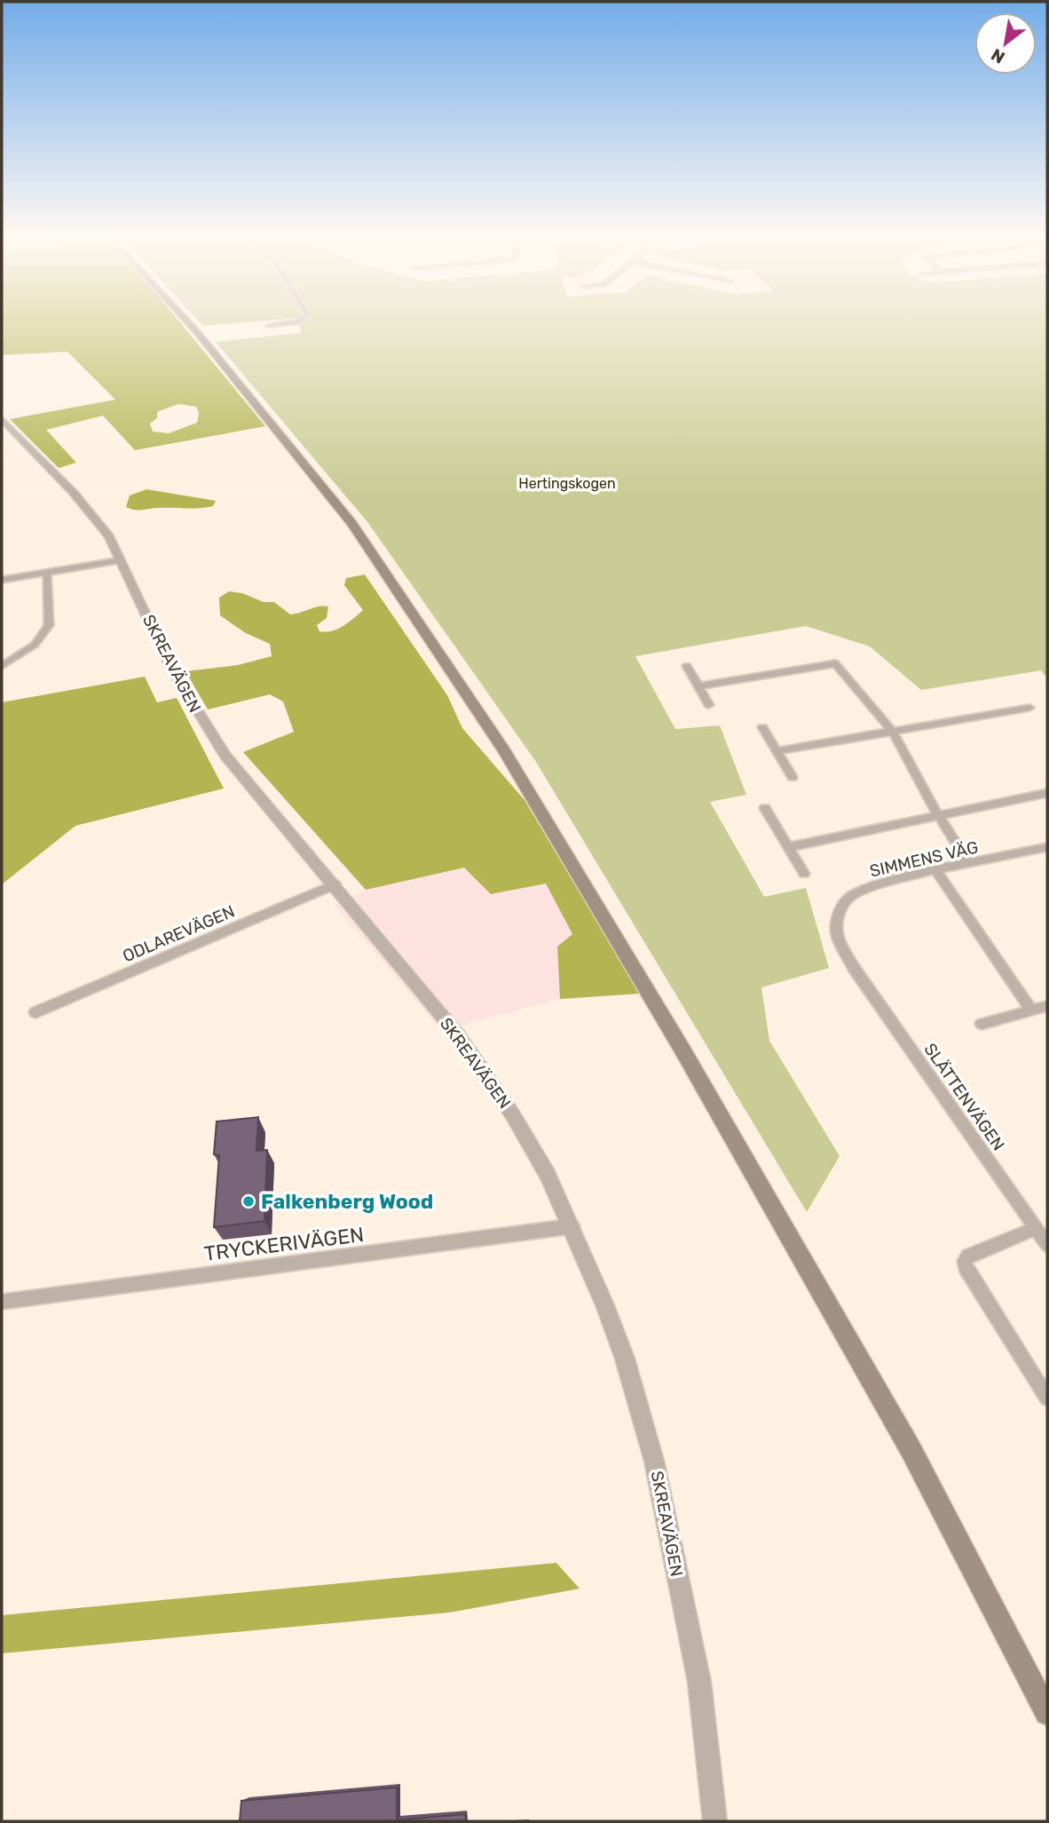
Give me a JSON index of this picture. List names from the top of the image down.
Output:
{
  "streets": {
    "street": [
      "SKREAVÄGEN",
      "SIMMENS VÄG",
      "ODLAREVÄGEN",
      "SLÄTTENVÄGEN",
      "TRYCKERIVÄGEN"
    ]
  },
  "crossings": [
    ["SKREAVÄGEN", "ODLAREVÄGEN"],
    ["SKREAVÄGEN", "TRYCKERIVÄGEN"],
    ["SIMMENS VÄG", "SLÄTTENVÄGEN"]
  ],
  "parks": ["Hertingskogen"],
  "places": ["Falkenberg Wood"],
  "north": "bottom left"
}
